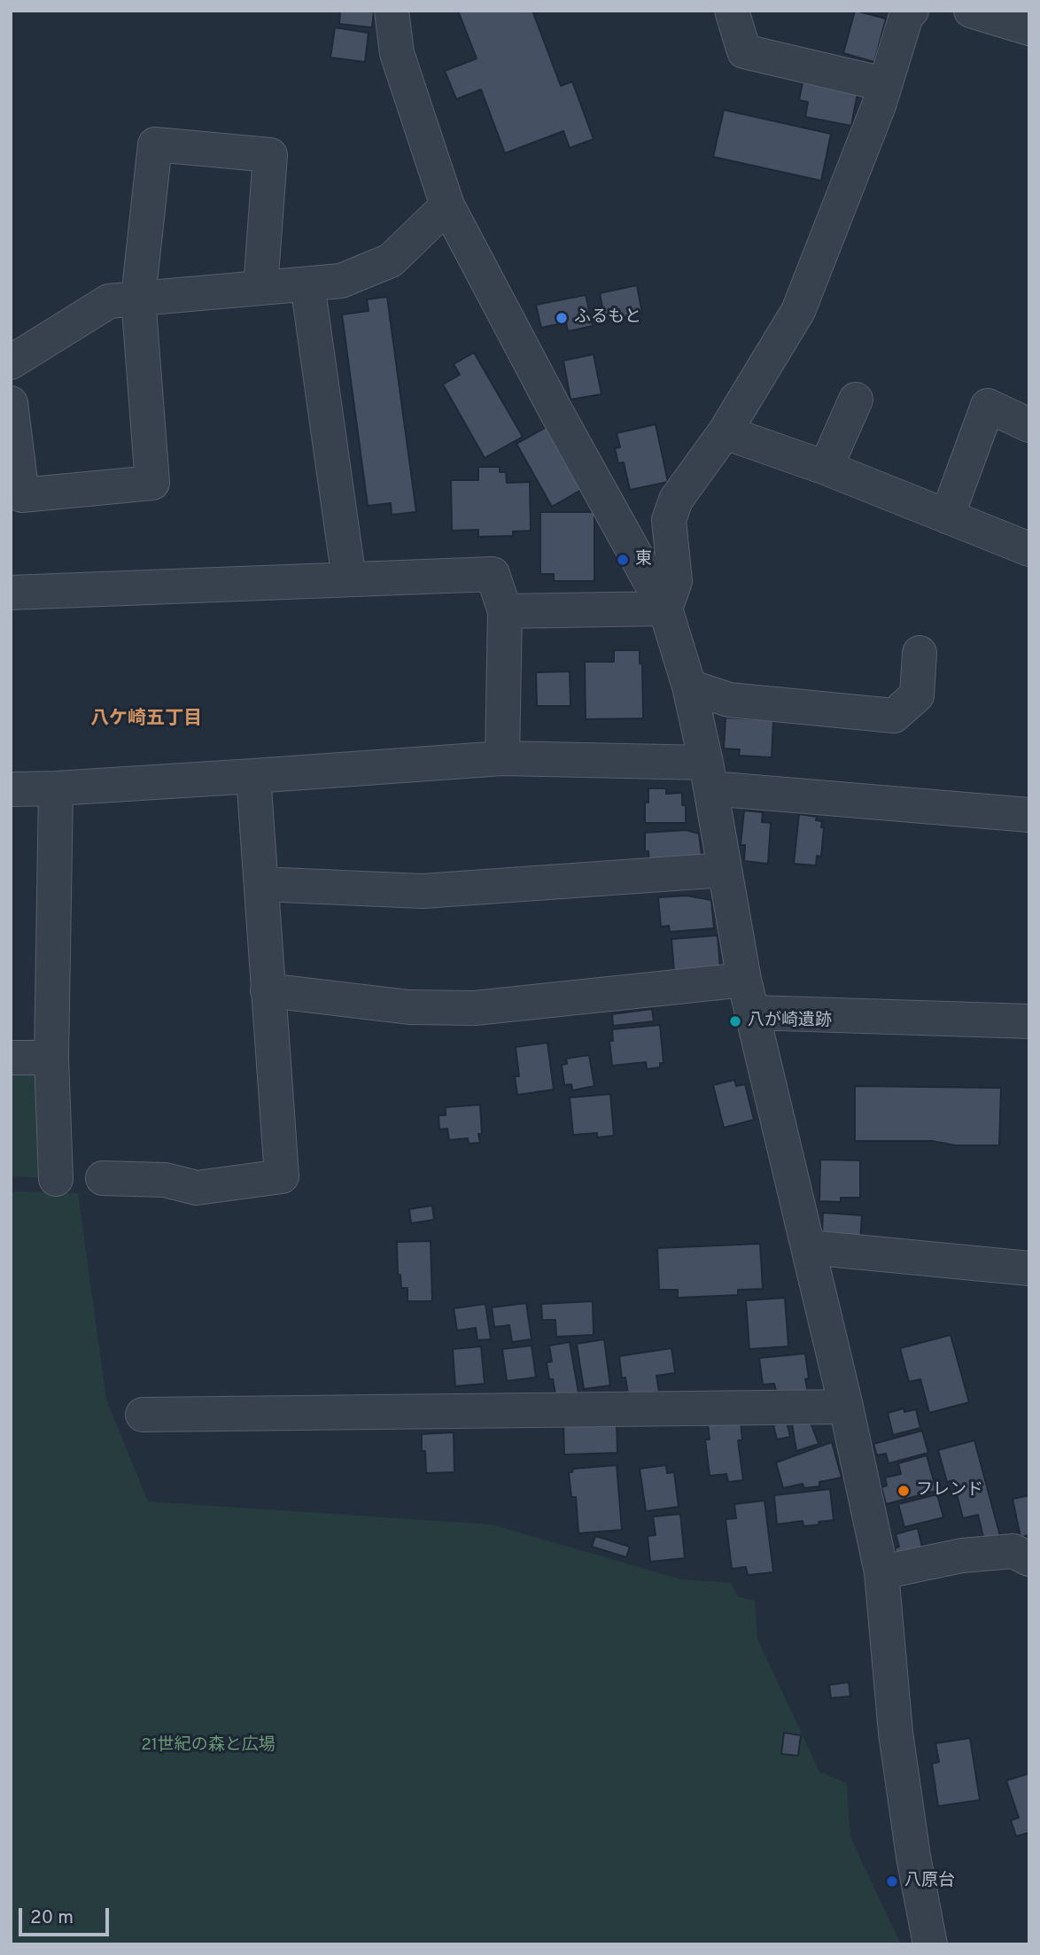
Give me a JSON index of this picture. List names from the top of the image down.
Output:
{
  "districts": ["八ケ崎五丁目"],
  "parks": ["21世紀の森と広場"],
  "places": [
    "ふるもと",
    "東",
    "八が崎遺跡",
    "フレンド",
    "八原台"
  ],
  "scale_bar": "20 m"
}
